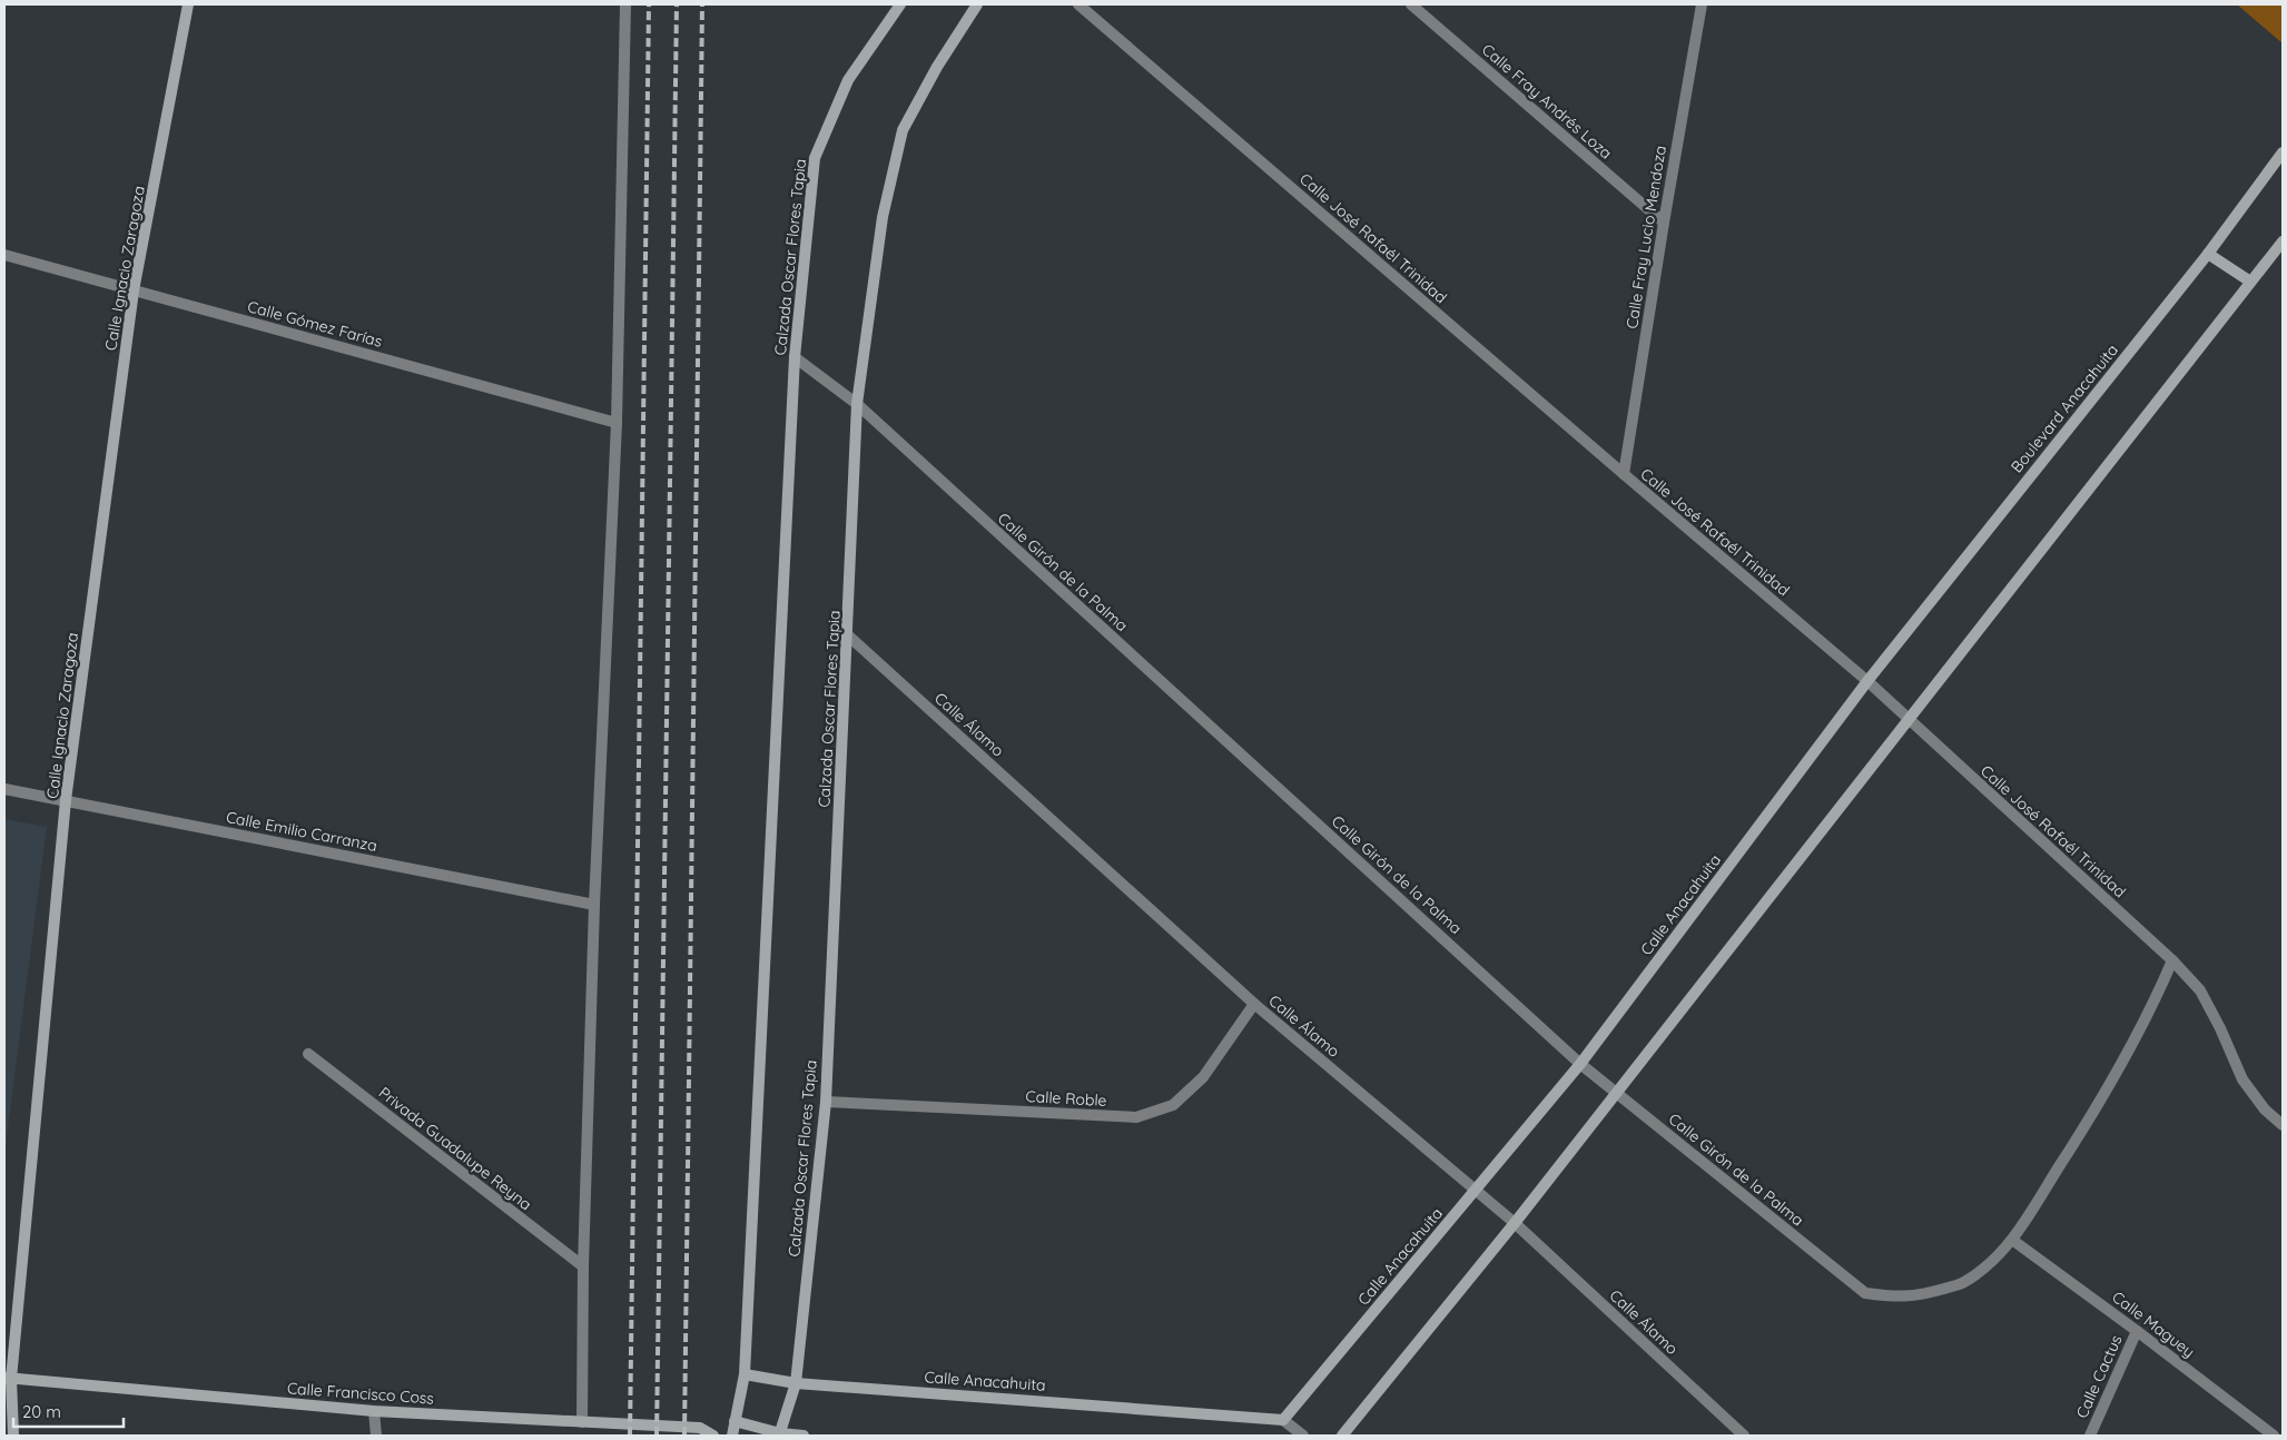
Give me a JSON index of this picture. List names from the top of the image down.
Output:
{
  "streets": {
    "street": [
      "Calle Fray Andrés Loza",
      "Calle Fray Lucio Mendoza",
      "Calle José Rafaél Trinidad",
      "Calzada Oscar Flores Tapia",
      "Calle Ignacio Zaragoza",
      "Calle Gómez Farías",
      "Boulevard Anacahuita",
      "Calle Girón de la Palma",
      "Calle Álamo",
      "Calle Emilio Carranza",
      "Calle Anacahuita",
      "Calle Roble",
      "Privada Guadalupe Reyna",
      "Calle Maguey",
      "Calle Cactus",
      "Calle Francisco Coss"
    ]
  },
  "crossings": [
    ["Calle Fray Andrés Loza", "Calle Fray Lucio Mendoza"],
    ["Calle Fray Lucio Mendoza", "Calle José Rafaél Trinidad"],
    ["Calle José Rafaél Trinidad", "Boulevard Anacahuita"],
    ["Calle José Rafaél Trinidad", "Calle Girón de la Palma"],
    ["Calle José Rafaél Trinidad", "Calle Anacahuita"],
    ["Calzada Oscar Flores Tapia", "Calle Girón de la Palma"],
    ["Calzada Oscar Flores Tapia", "Calle Álamo"],
    ["Calzada Oscar Flores Tapia", "Calle Anacahuita"],
    ["Calzada Oscar Flores Tapia", "Calle Roble"],
    ["Calle Ignacio Zaragoza", "Calle Gómez Farías"],
    ["Calle Ignacio Zaragoza", "Calle Emilio Carranza"],
    ["Calle Ignacio Zaragoza", "Calle Francisco Coss"],
    ["Boulevard Anacahuita", "Calle Anacahuita"],
    ["Calle Girón de la Palma", "Calle Anacahuita"],
    ["Calle Girón de la Palma", "Calle Maguey"],
    ["Calle Álamo", "Calle Anacahuita"],
    ["Calle Álamo", "Calle Roble"],
    ["Calle Maguey", "Calle Cactus"]
  ],
  "scale_bar": "20 m"
}
